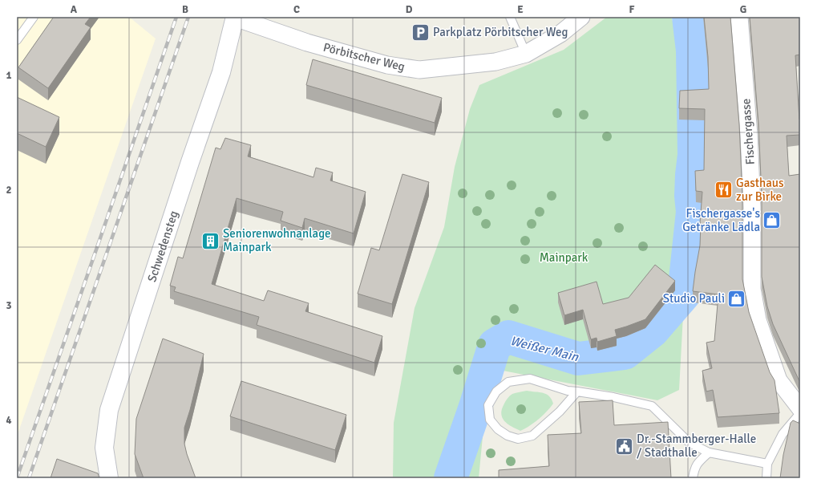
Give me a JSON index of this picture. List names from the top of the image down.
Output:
{
  "streets": {
    "street": ["Pörbitscher Weg", "Fischergasse", "Schwedensteg"]
  },
  "crossings": [
    ["Pörbitscher Weg", "Schwedensteg"]
  ],
  "water": ["Weißer Main"],
  "parks": ["Mainpark"],
  "places": {
    "parking": ["Parkplatz Pörbitscher Weg"],
    "restaurant": ["Gasthaus zur Birke"],
    "shop": ["Fischergasse's Getränke Lädla", "Studio Pauli"],
    "building": ["Seniorenwohnanlage Mainpark"],
    "public building": ["Dr.-Stammberger-Halle / Stadthalle"]
  },
  "grid": {
    "columns": [
      "A",
      "B",
      "C",
      "D",
      "E",
      "F",
      "G"
    ],
    "rows": [
      "1",
      "2",
      "3",
      "4"
    ]
  }
}
